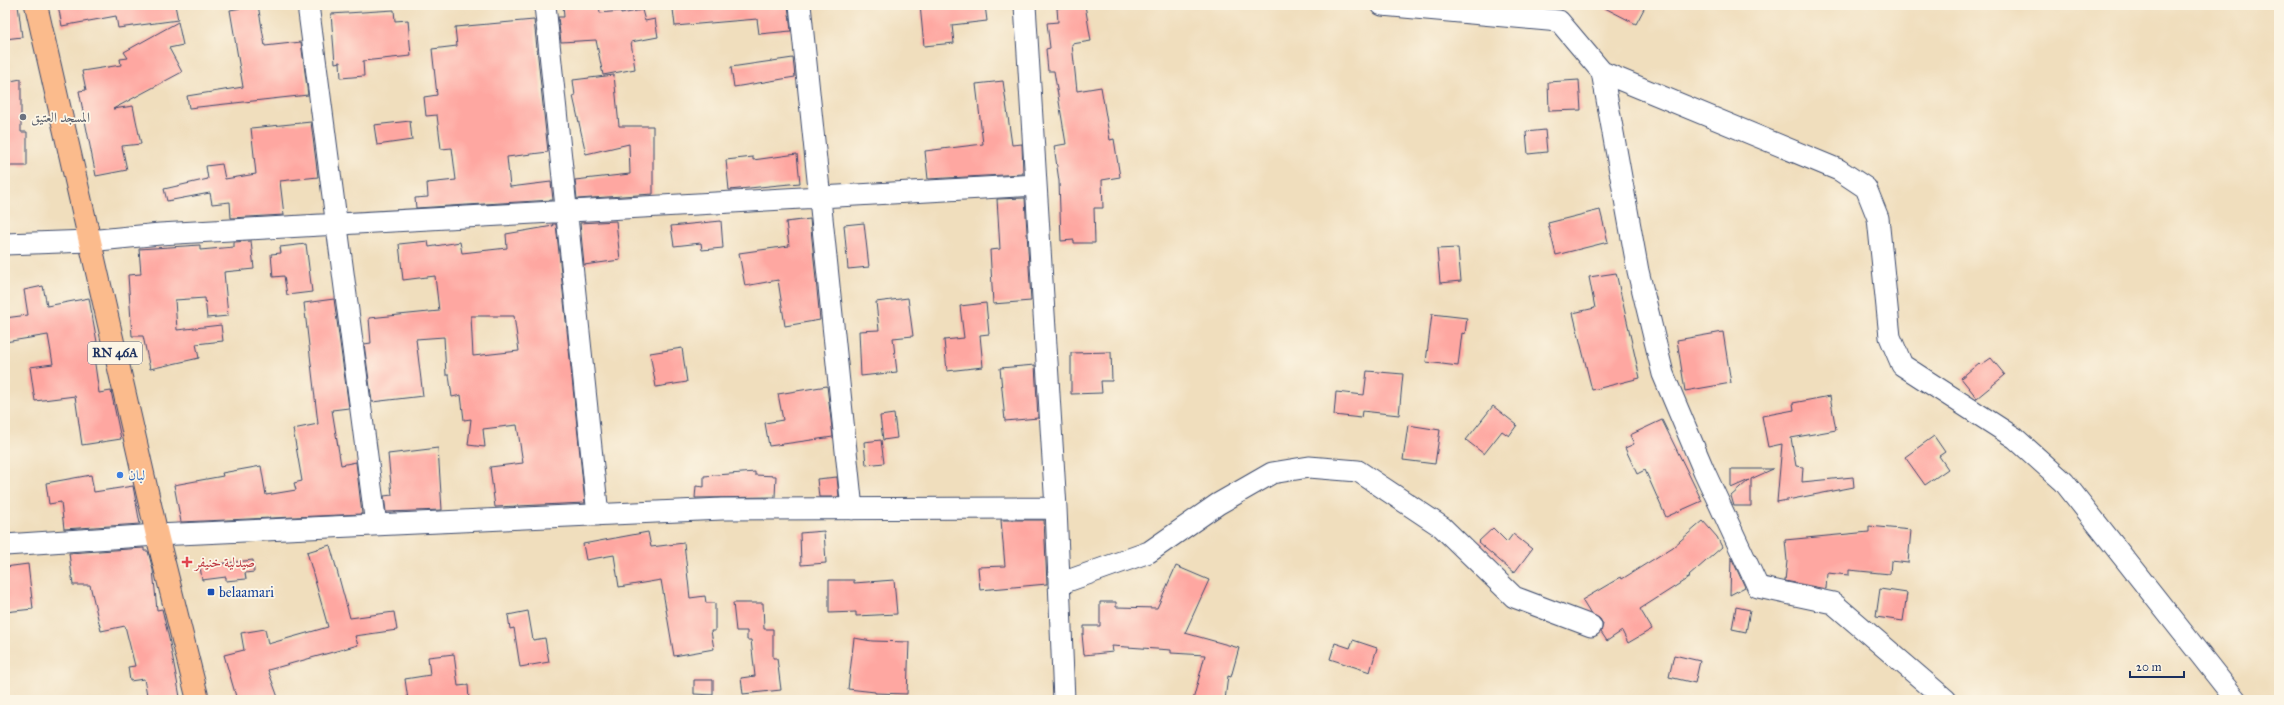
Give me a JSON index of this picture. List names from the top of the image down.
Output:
{
  "streets": {
    "main road": ["RN 46A"]
  },
  "places": {
    "other": ["المسجد العتيق", "لبان"],
    "health": ["صيدلية خنيفر"],
    "transit": ["belaamari"]
  },
  "scale_bar": "20 m"
}
